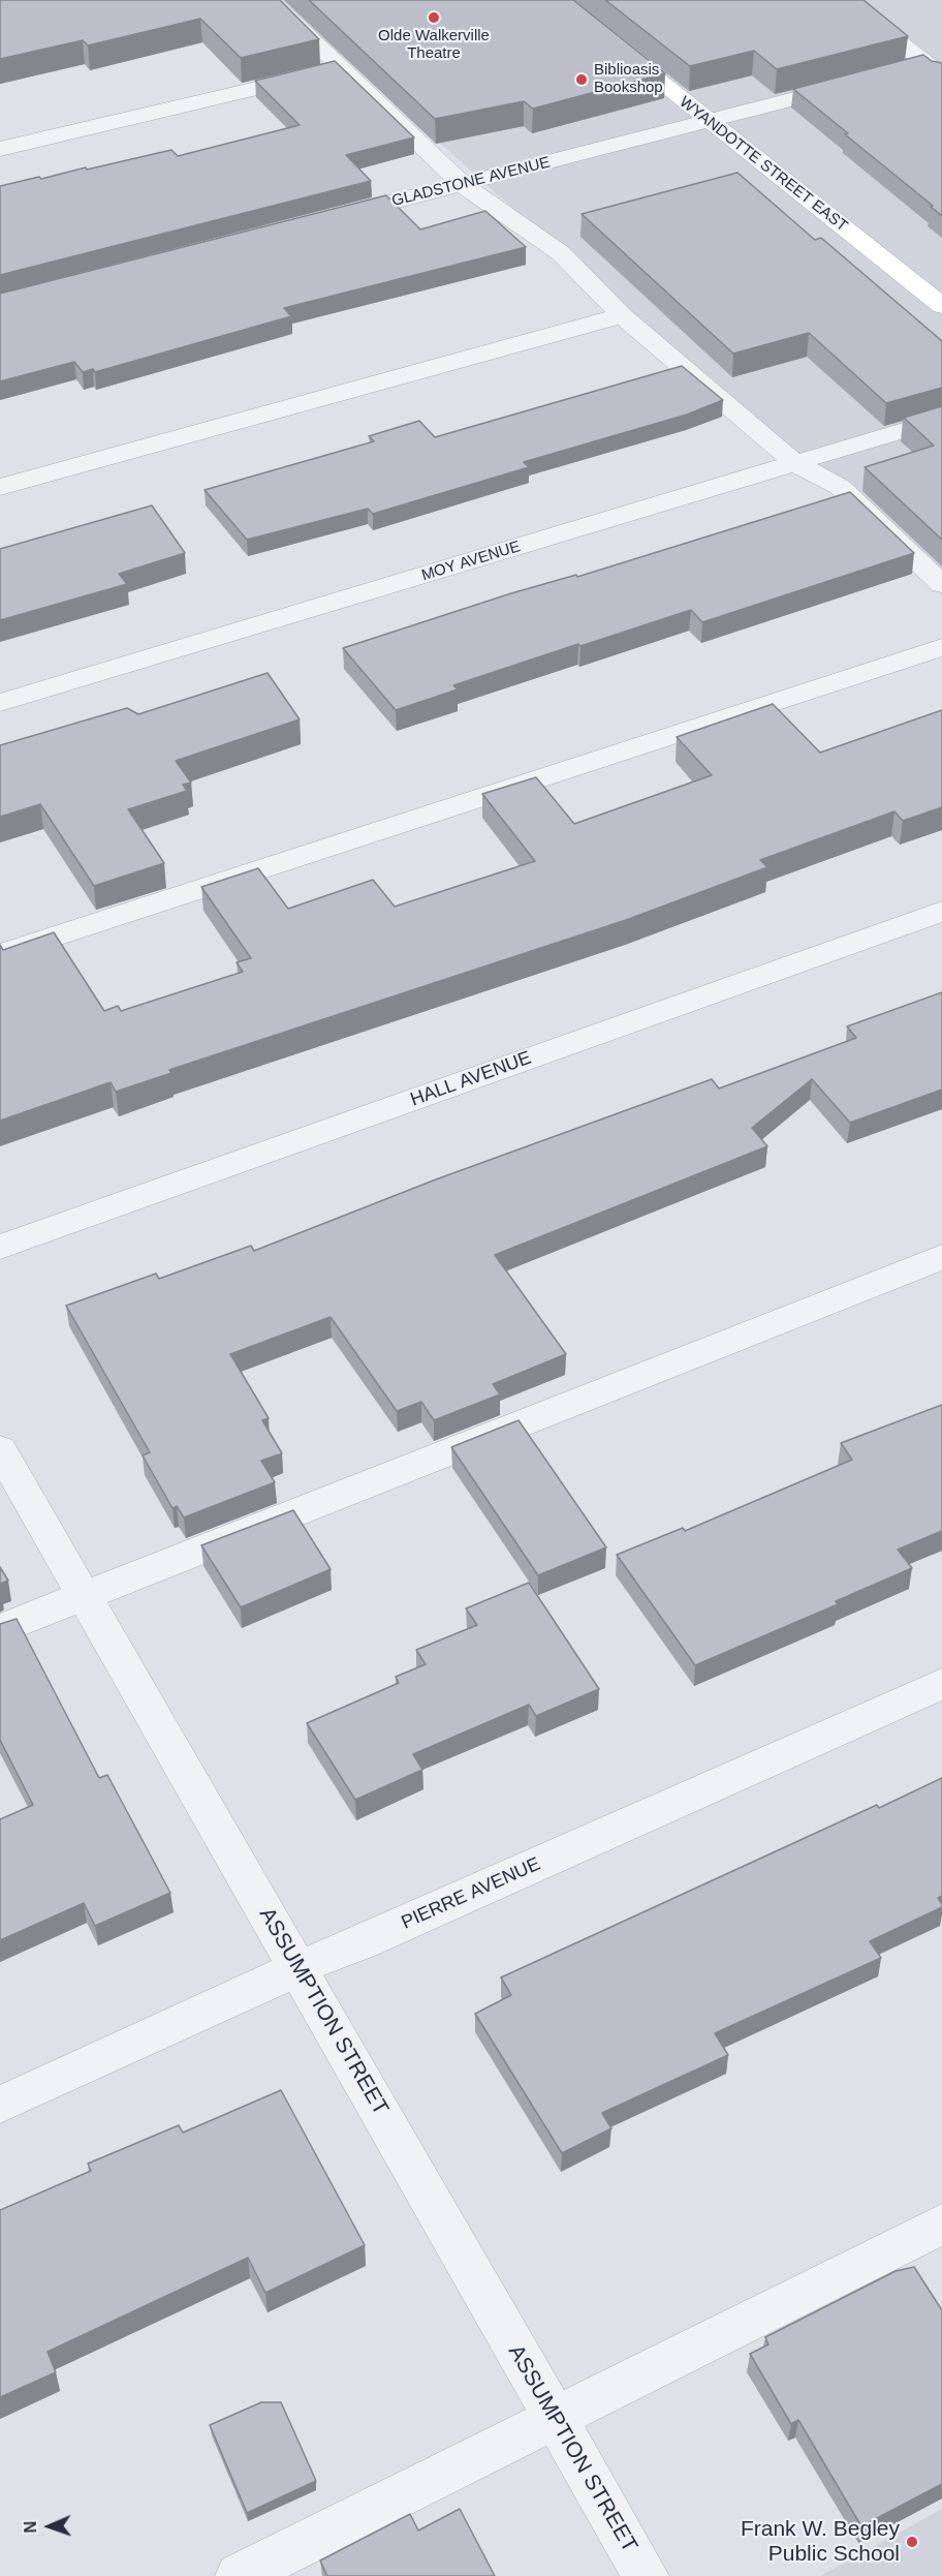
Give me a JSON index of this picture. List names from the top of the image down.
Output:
{
  "streets": {
    "main road": ["WYANDOTTE STREET EAST"],
    "street": [
      "GLADSTONE AVENUE",
      "MOY AVENUE",
      "HALL AVENUE",
      "PIERRE AVENUE",
      "ASSUMPTION STREET"
    ]
  },
  "crossings": [
    ["WYANDOTTE STREET EAST", "GLADSTONE AVENUE"],
    ["PIERRE AVENUE", "ASSUMPTION STREET"]
  ],
  "places": ["Olde Walkerville Theatre", "Biblioasis Bookshop", "Frank W. Begley Public School"],
  "north": "left"
}
